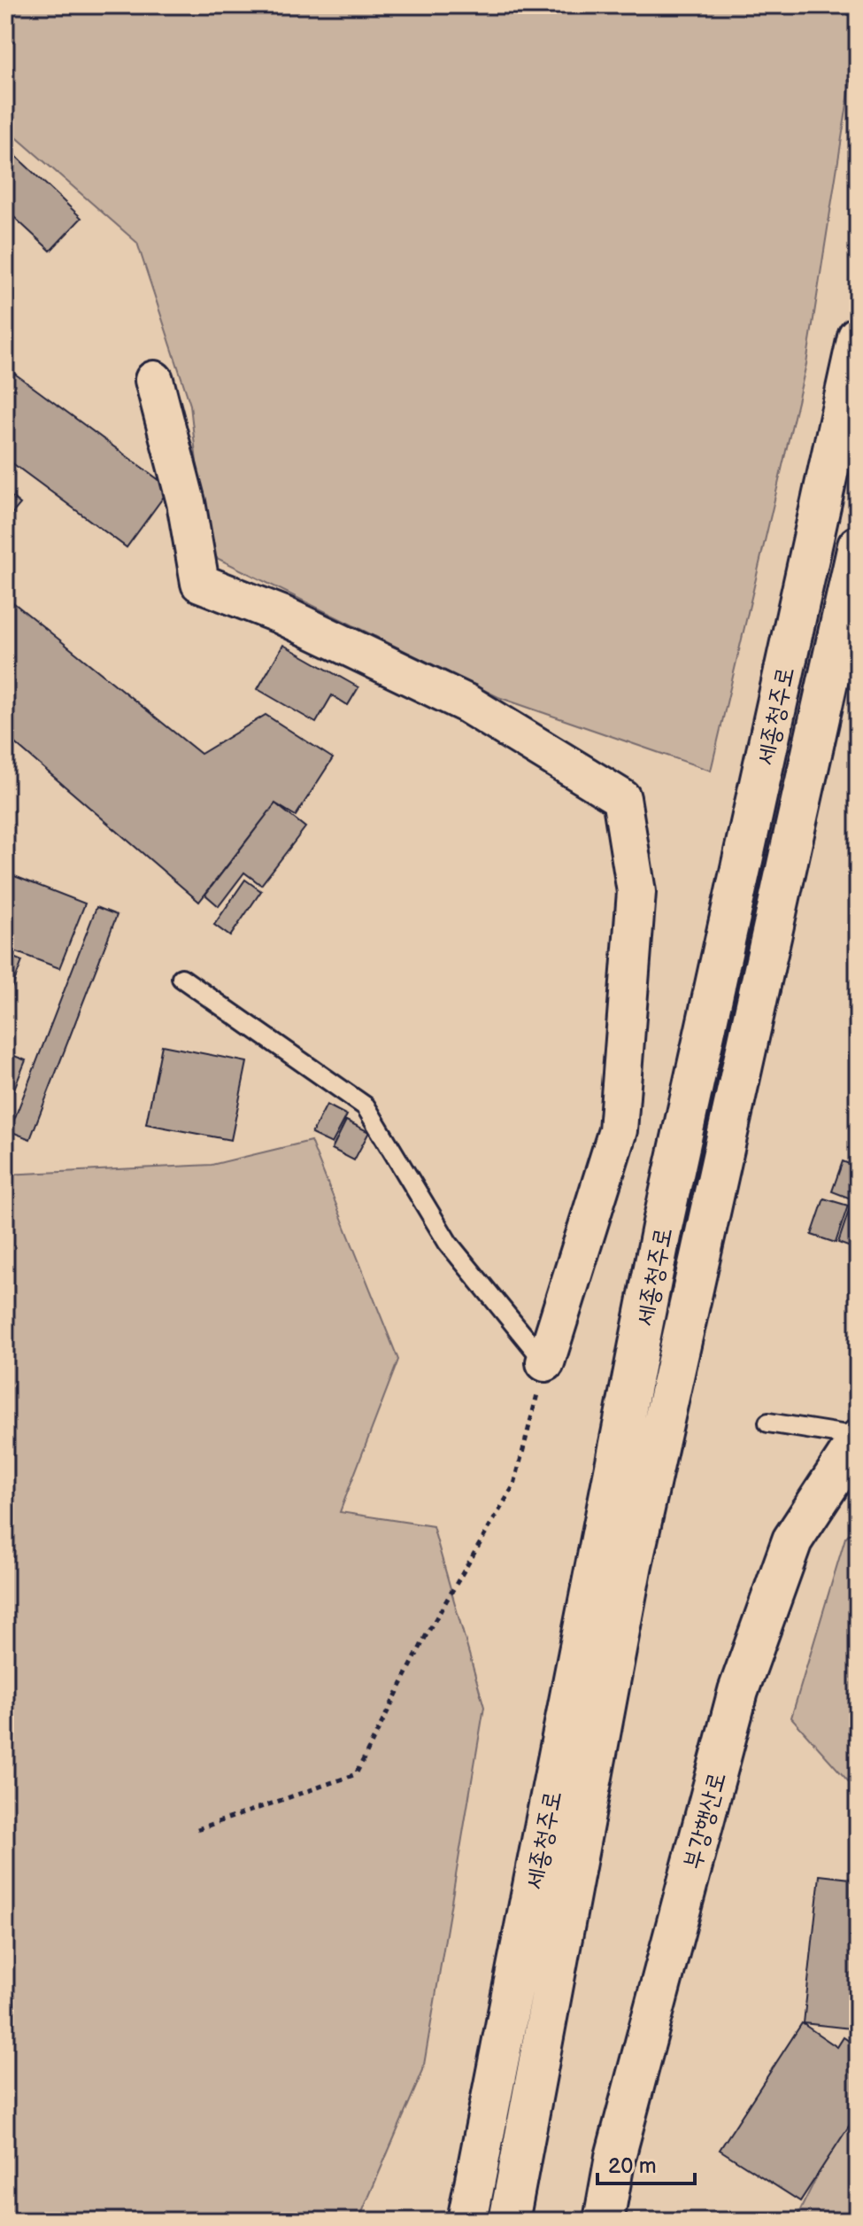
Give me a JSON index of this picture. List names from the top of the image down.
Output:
{
  "streets": {
    "main road": ["세종청주로", "부강행산로"]
  },
  "scale_bar": "20 m"
}
